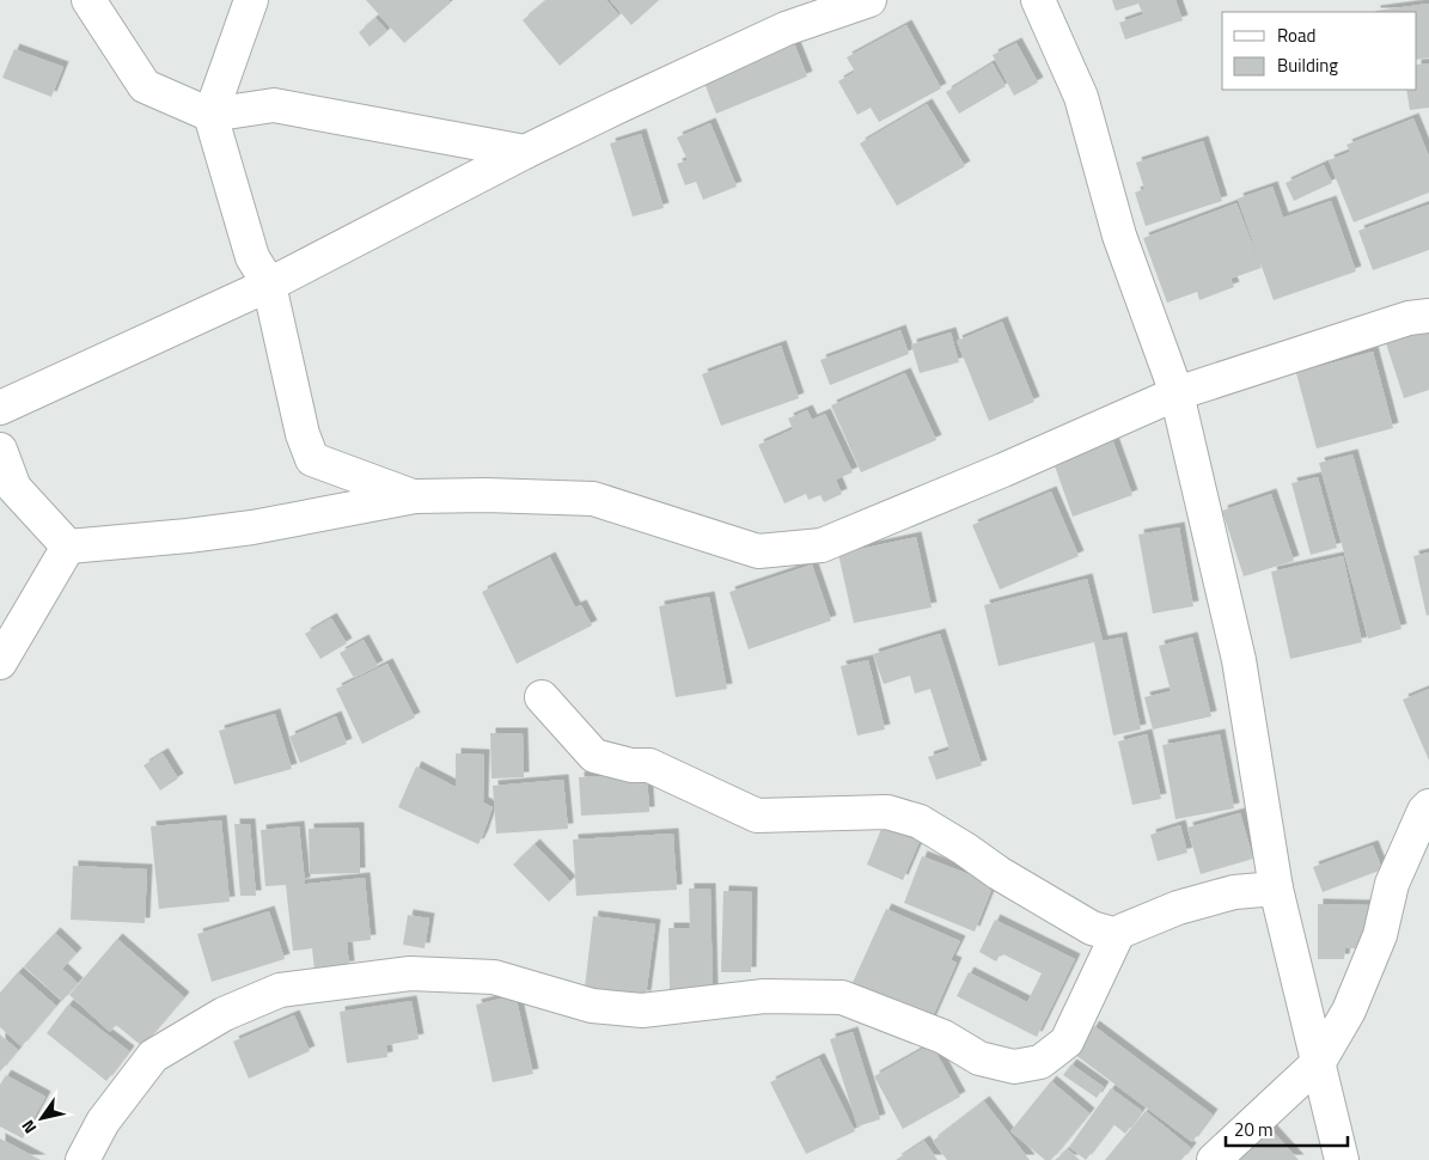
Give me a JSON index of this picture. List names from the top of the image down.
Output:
{
  "legend": ["Road", "Building"],
  "scale_bar": "20 m",
  "north": "bottom left"
}
